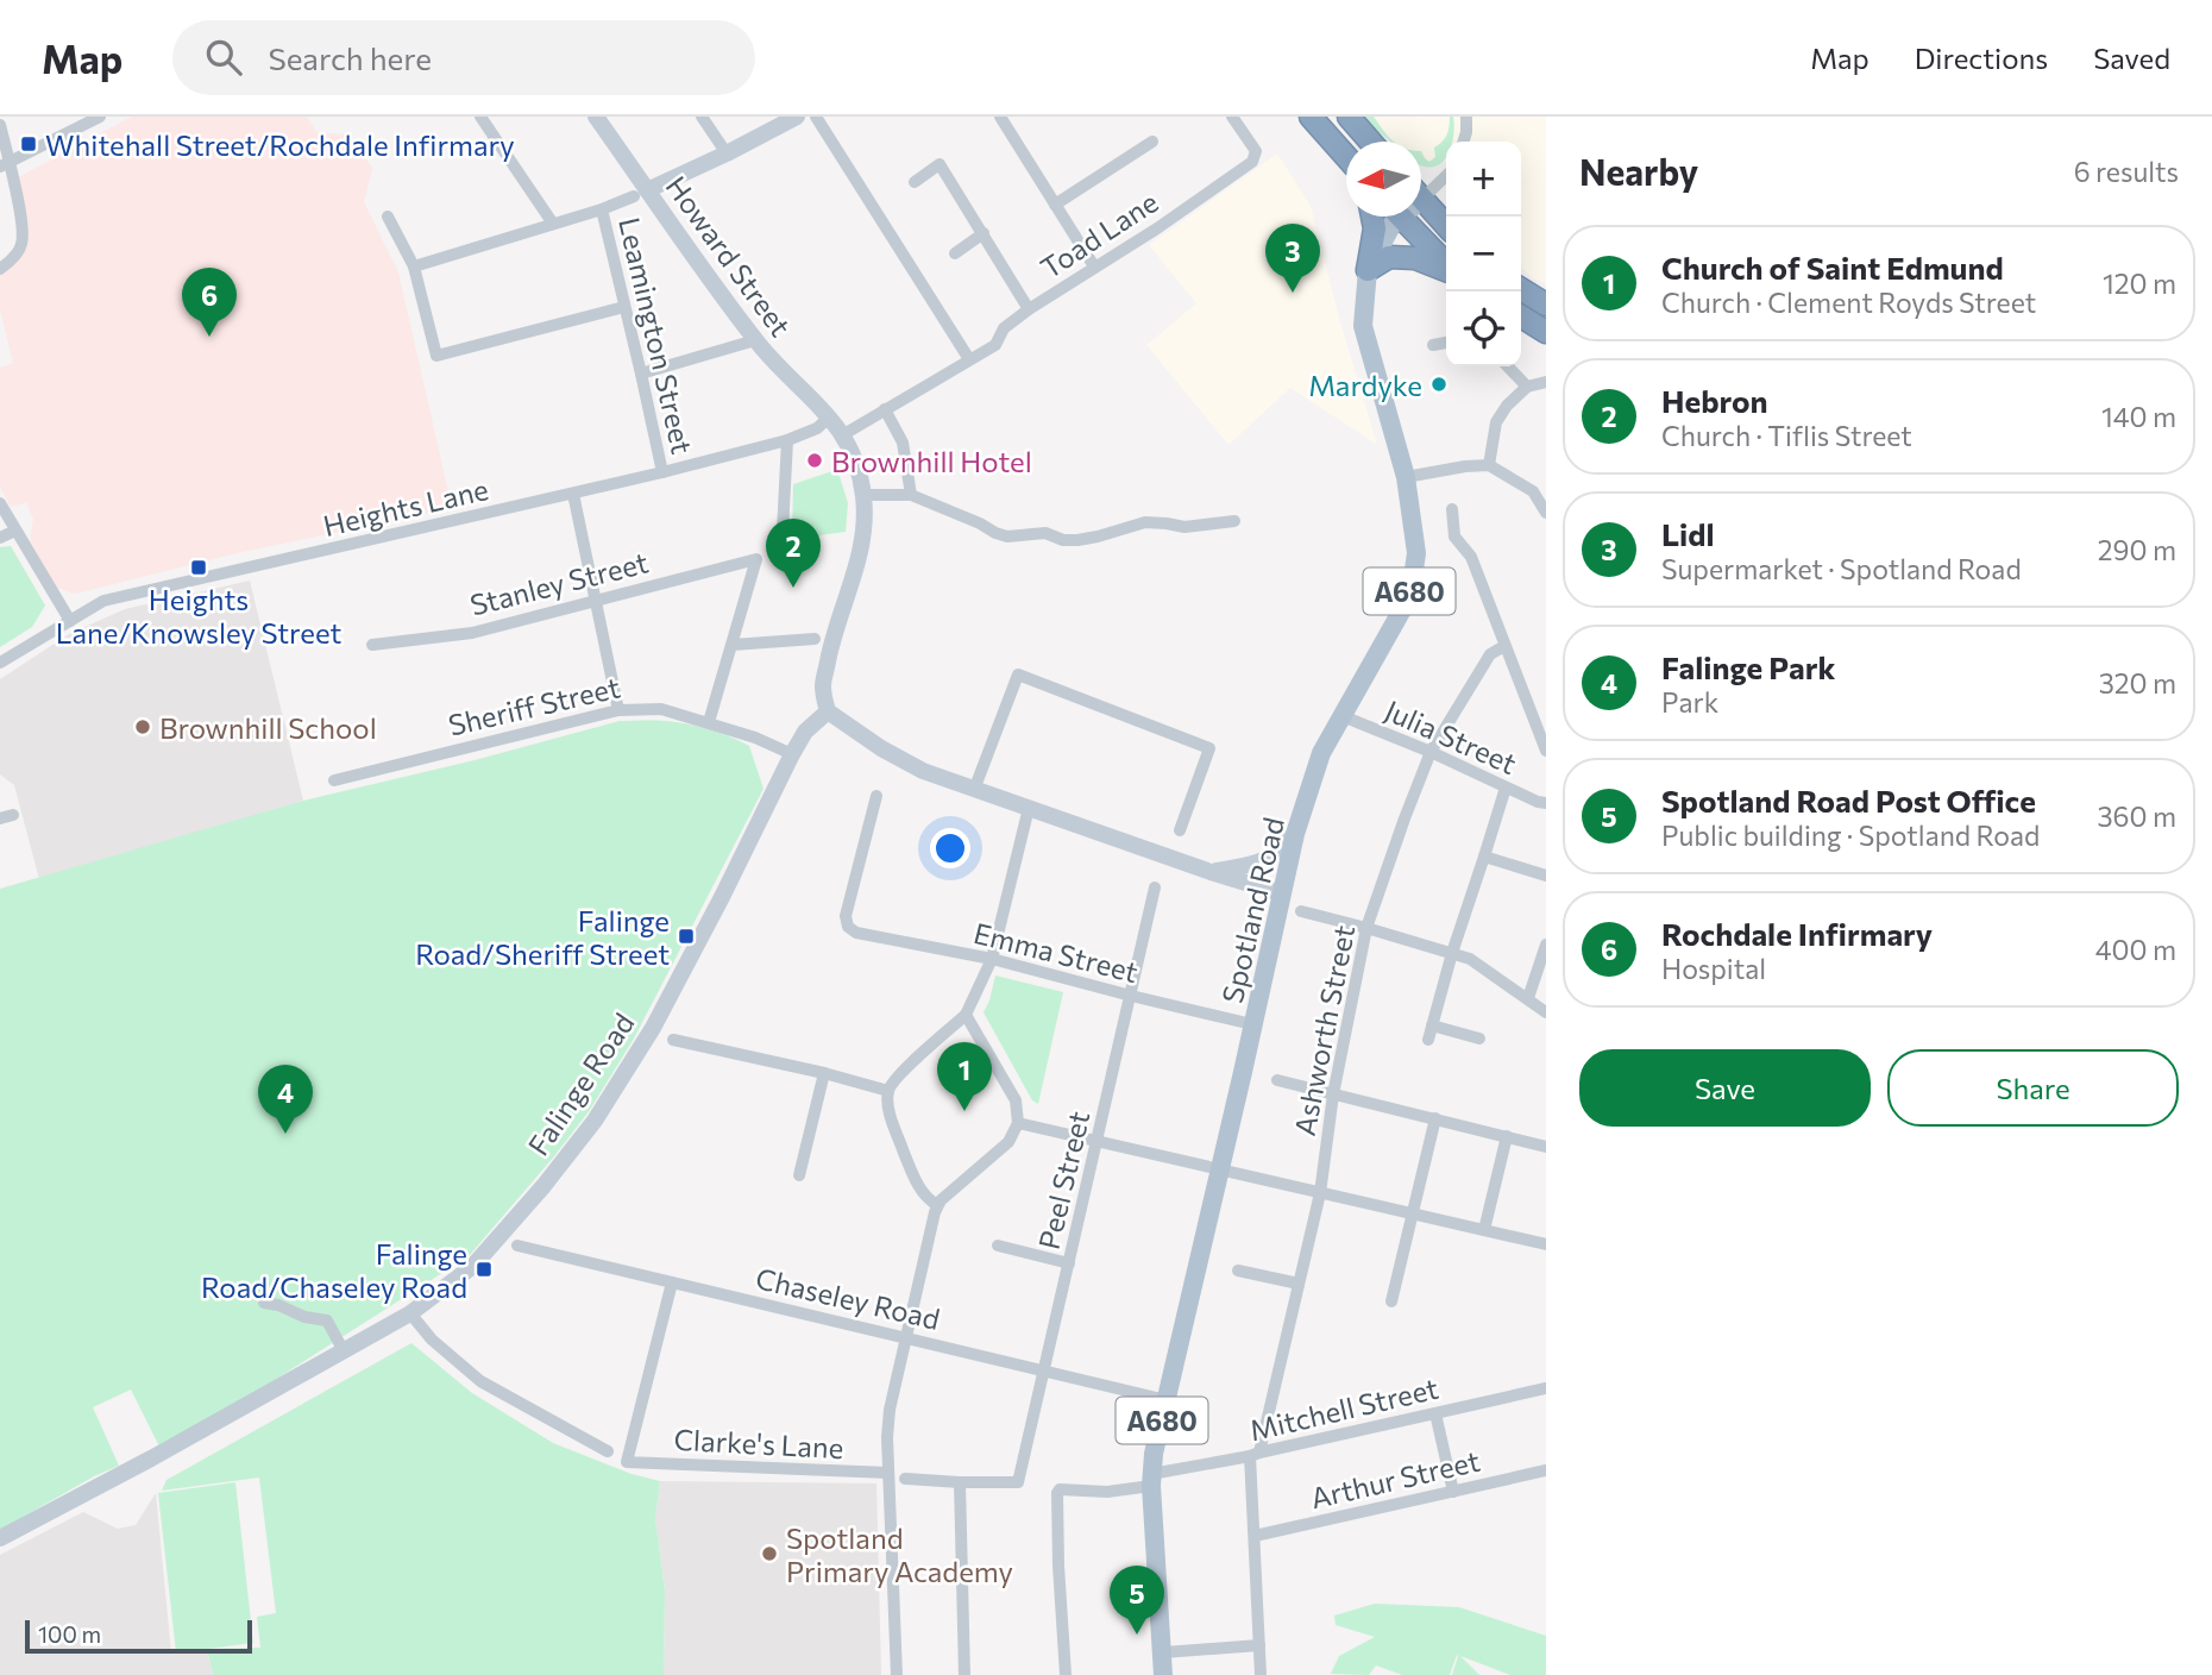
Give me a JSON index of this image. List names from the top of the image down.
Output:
{
  "streets": {
    "main road": [
      "Howard Street",
      "A680",
      "Spotland Road",
      "Falinge Road"
    ],
    "street": [
      "Toad Lane",
      "Leamington Street",
      "Heights Lane",
      "Stanley Street",
      "Sheriff Street",
      "Julia Street",
      "Emma Street",
      "Ashworth Street",
      "Peel Street",
      "Chaseley Road",
      "Mitchell Street",
      "Clarke's Lane",
      "Arthur Street"
    ]
  },
  "crossings": [
    ["Howard Street", "Heights Lane"],
    ["Leamington Street", "Heights Lane"],
    ["Sheriff Street", "Falinge Road"],
    ["Julia Street", "Spotland Road"],
    ["Julia Street", "Ashworth Street"],
    ["Spotland Road", "Emma Street"],
    ["Spotland Road", "Chaseley Road"],
    ["Spotland Road", "Mitchell Street"],
    ["Emma Street", "Peel Street"],
    ["Ashworth Street", "Mitchell Street"],
    ["Ashworth Street", "Arthur Street"],
    ["Peel Street", "Chaseley Road"],
    ["Chaseley Road", "Clarke's Lane"]
  ],
  "places": {
    "transit": [
      "Whitehall Street/Rochdale Infirmary",
      "Heights Lane/Knowsley Street",
      "Falinge Road/Sheriff Street",
      "Falinge Road/Chaseley Road"
    ],
    "other": [
      "Mardyke",
      "Brownhill Hotel",
      "Brownhill School",
      "Spotland Primary Academy"
    ]
  },
  "scale_bar": "100 m",
  "north": "left",
  "page": {
    "header": "Map",
    "search": "Search here",
    "nav": ["Map", "Directions", "Saved"],
    "heading": ["Nearby", "6 results"],
    "map_buttons": ["+", "−"],
    "pins": [
      "3",
      "6",
      "2",
      "1",
      "4",
      "5"
    ],
    "list": [
      {
        "mark": "1",
        "name": "Church of Saint Edmund",
        "note": "Church · Clement Royds Street",
        "value": "120 m"
      },
      {
        "mark": "2",
        "name": "Hebron",
        "note": "Church · Tiflis Street",
        "value": "140 m"
      },
      {
        "mark": "3",
        "name": "Lidl",
        "note": "Supermarket · Spotland Road",
        "value": "290 m"
      },
      {
        "mark": "4",
        "name": "Falinge Park",
        "note": "Park",
        "value": "320 m"
      },
      {
        "mark": "5",
        "name": "Spotland Road Post Office",
        "note": "Public building · Spotland Road",
        "value": "360 m"
      },
      {
        "mark": "6",
        "name": "Rochdale Infirmary",
        "note": "Hospital",
        "value": "400 m"
      }
    ],
    "buttons": ["Save", "Share"],
    "scale": "100 m"
  }
}
